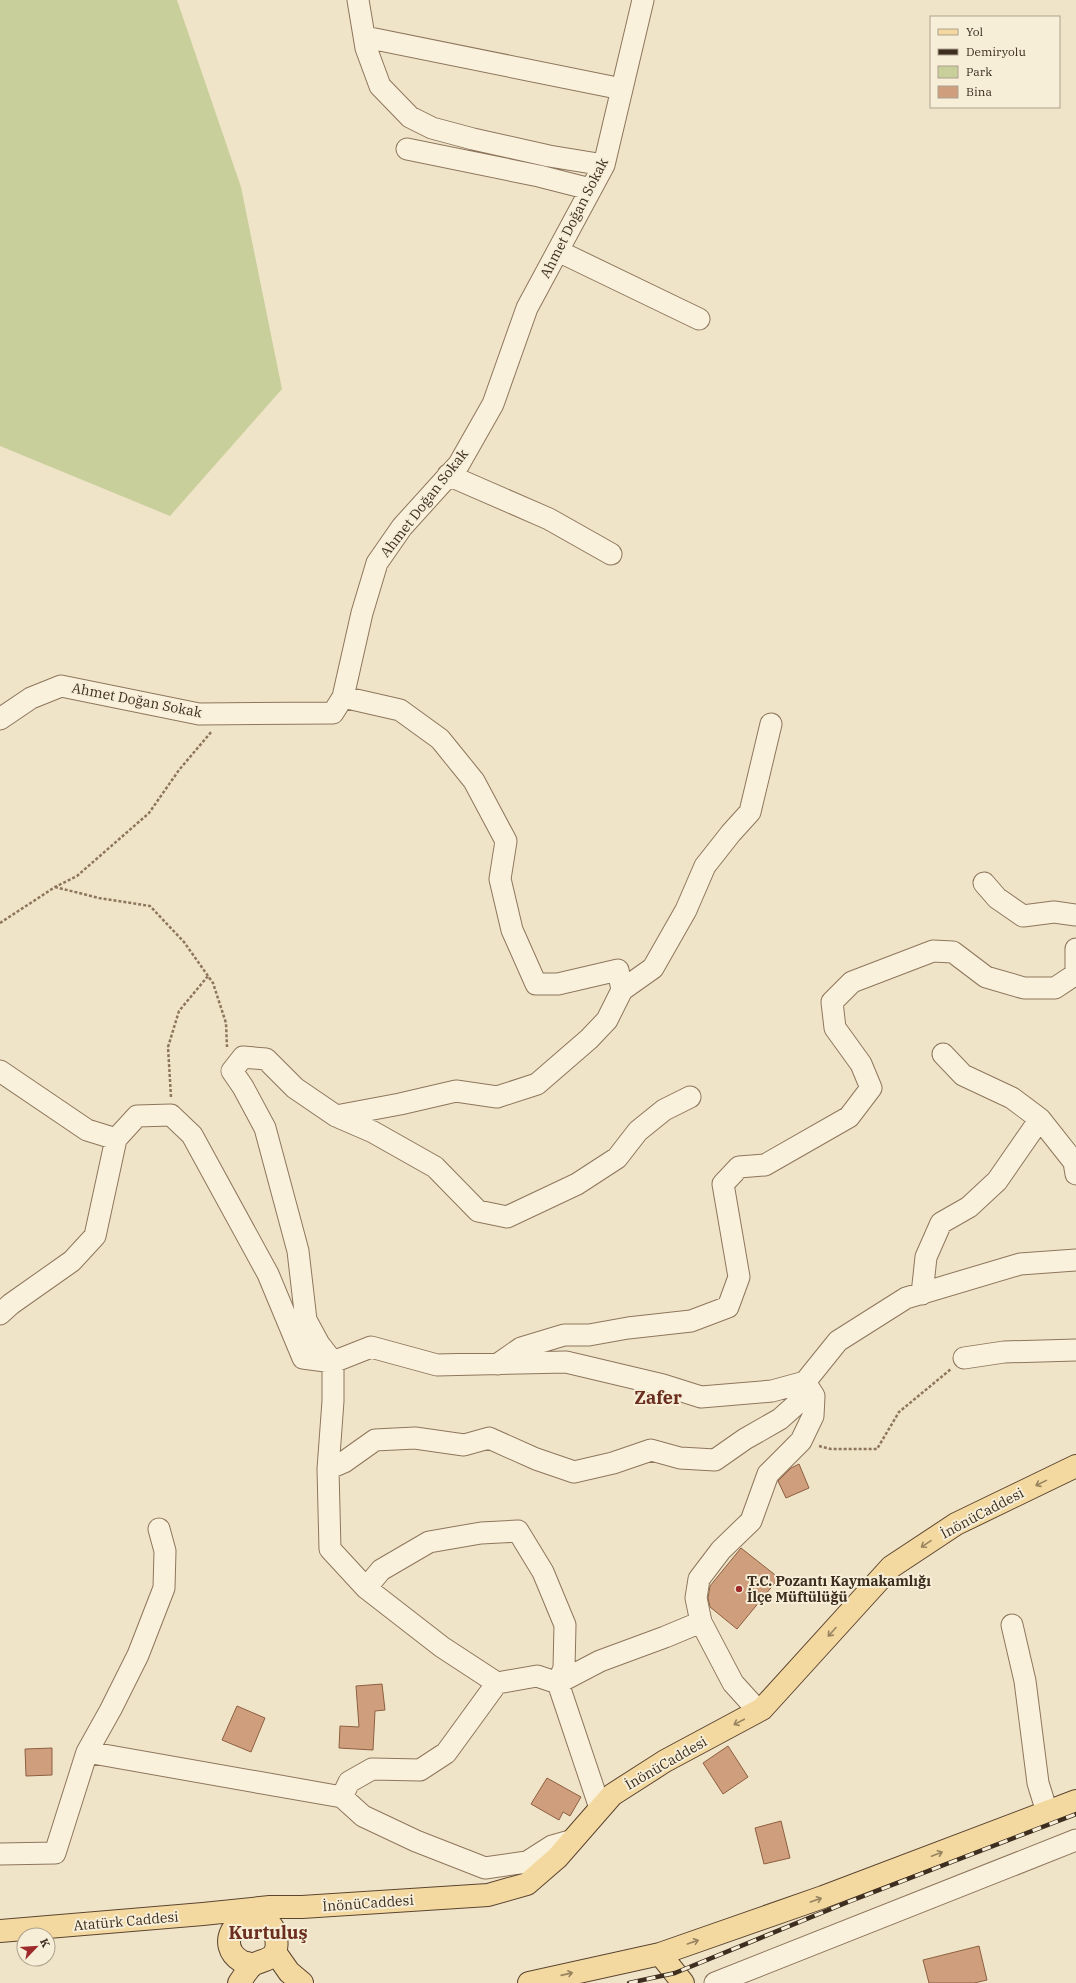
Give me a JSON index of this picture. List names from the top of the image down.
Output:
{
  "streets": {
    "main road": ["İnönüCaddesi", "Atatürk Caddesi"],
    "street": ["Ahmet Doğan Sokak"]
  },
  "crossings": [
    ["İnönüCaddesi", "Atatürk Caddesi"]
  ],
  "one_way": ["İnönüCaddesi"],
  "districts": ["Zafer", "Kurtuluş"],
  "places": ["T.C. Pozantı Kaymakamlığı İlçe Müftülüğü"],
  "legend": [
    "Yol",
    "Demiryolu",
    "Park",
    "Bina"
  ],
  "north": "top right"
}
